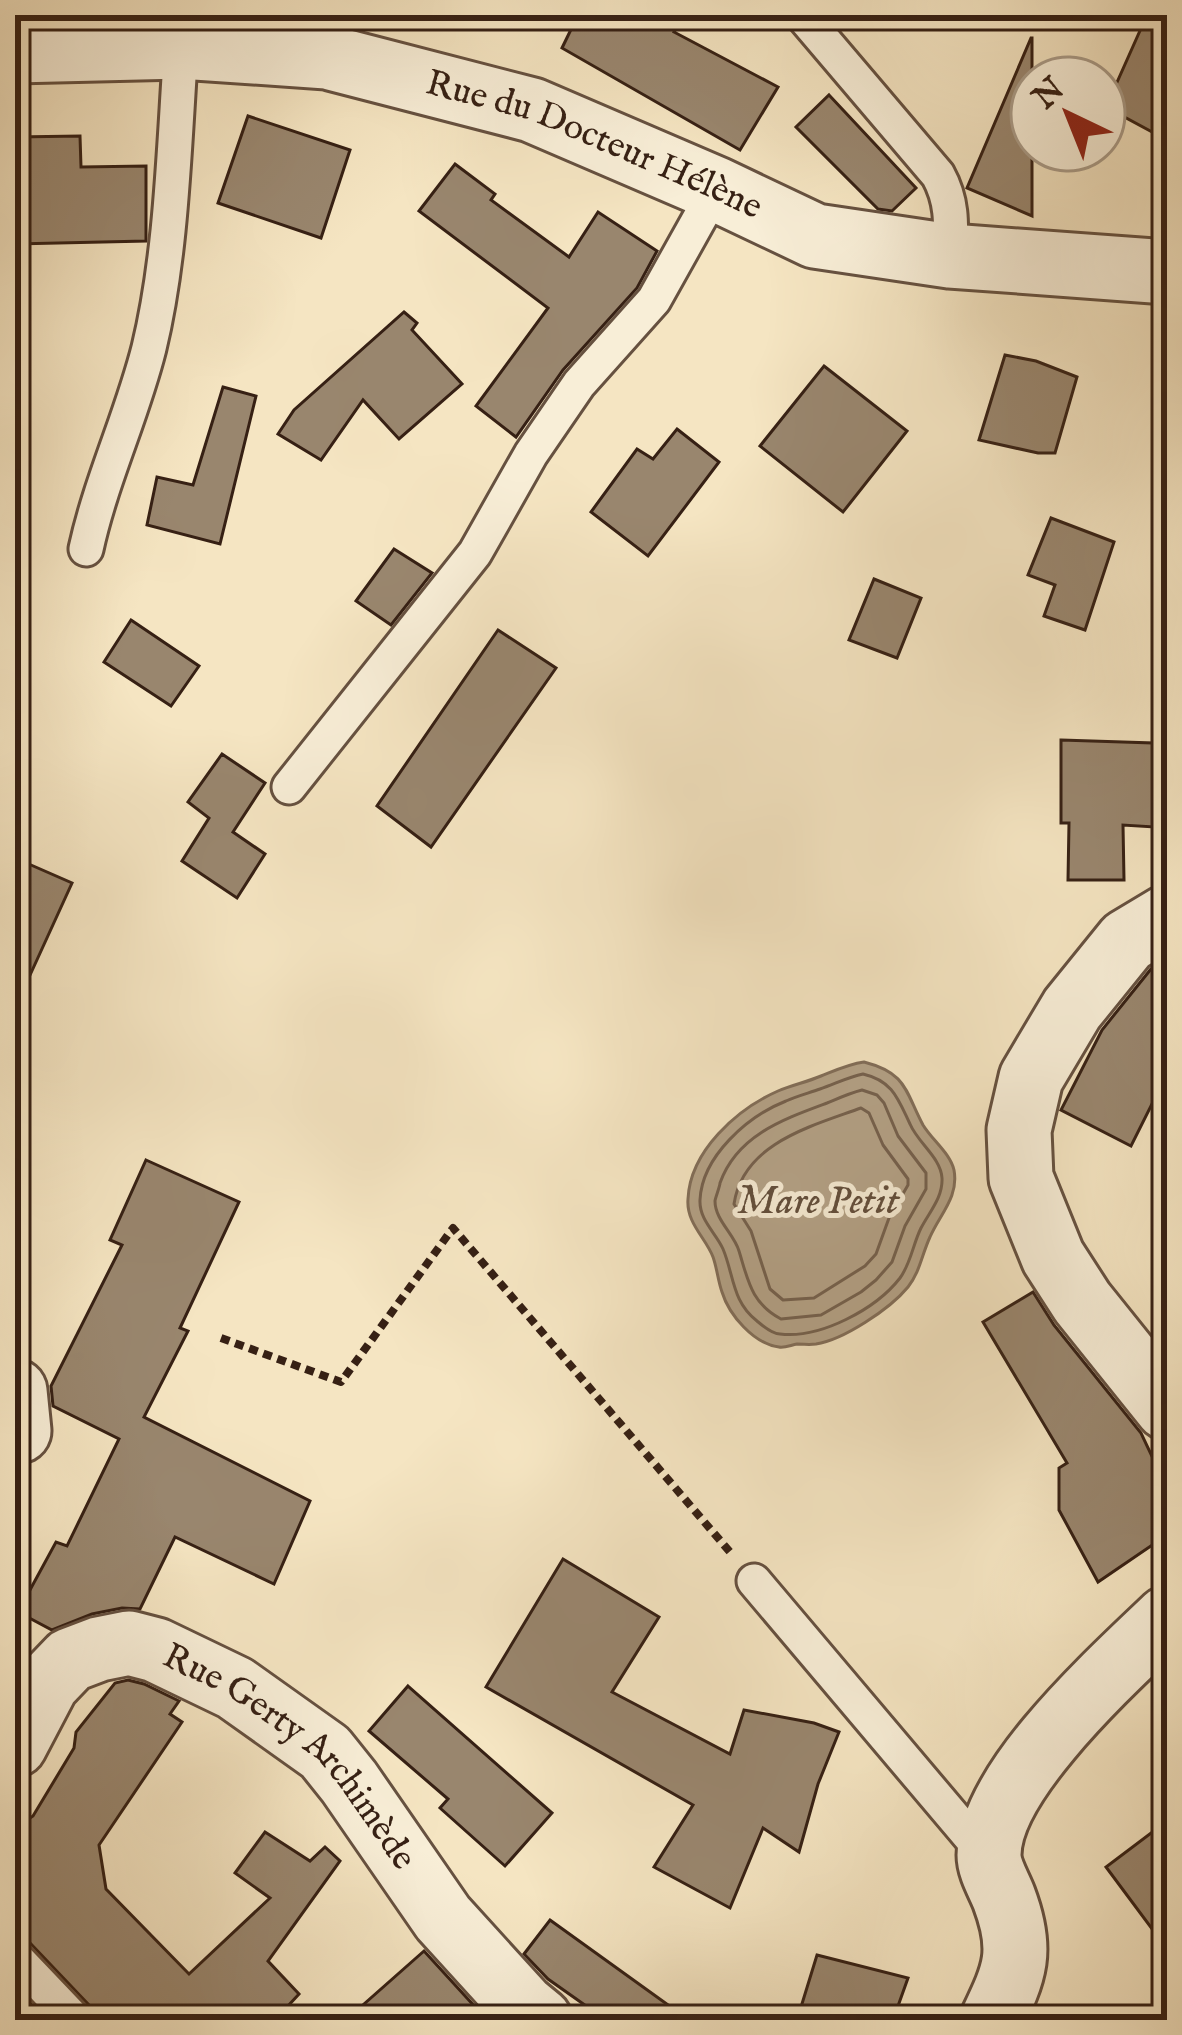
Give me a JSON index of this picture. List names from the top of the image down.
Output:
{
  "streets": {
    "street": ["Rue du Docteur Hélène", "Rue Gerty Archimède"]
  },
  "water": ["Mare Petit"],
  "north": "top left"
}
